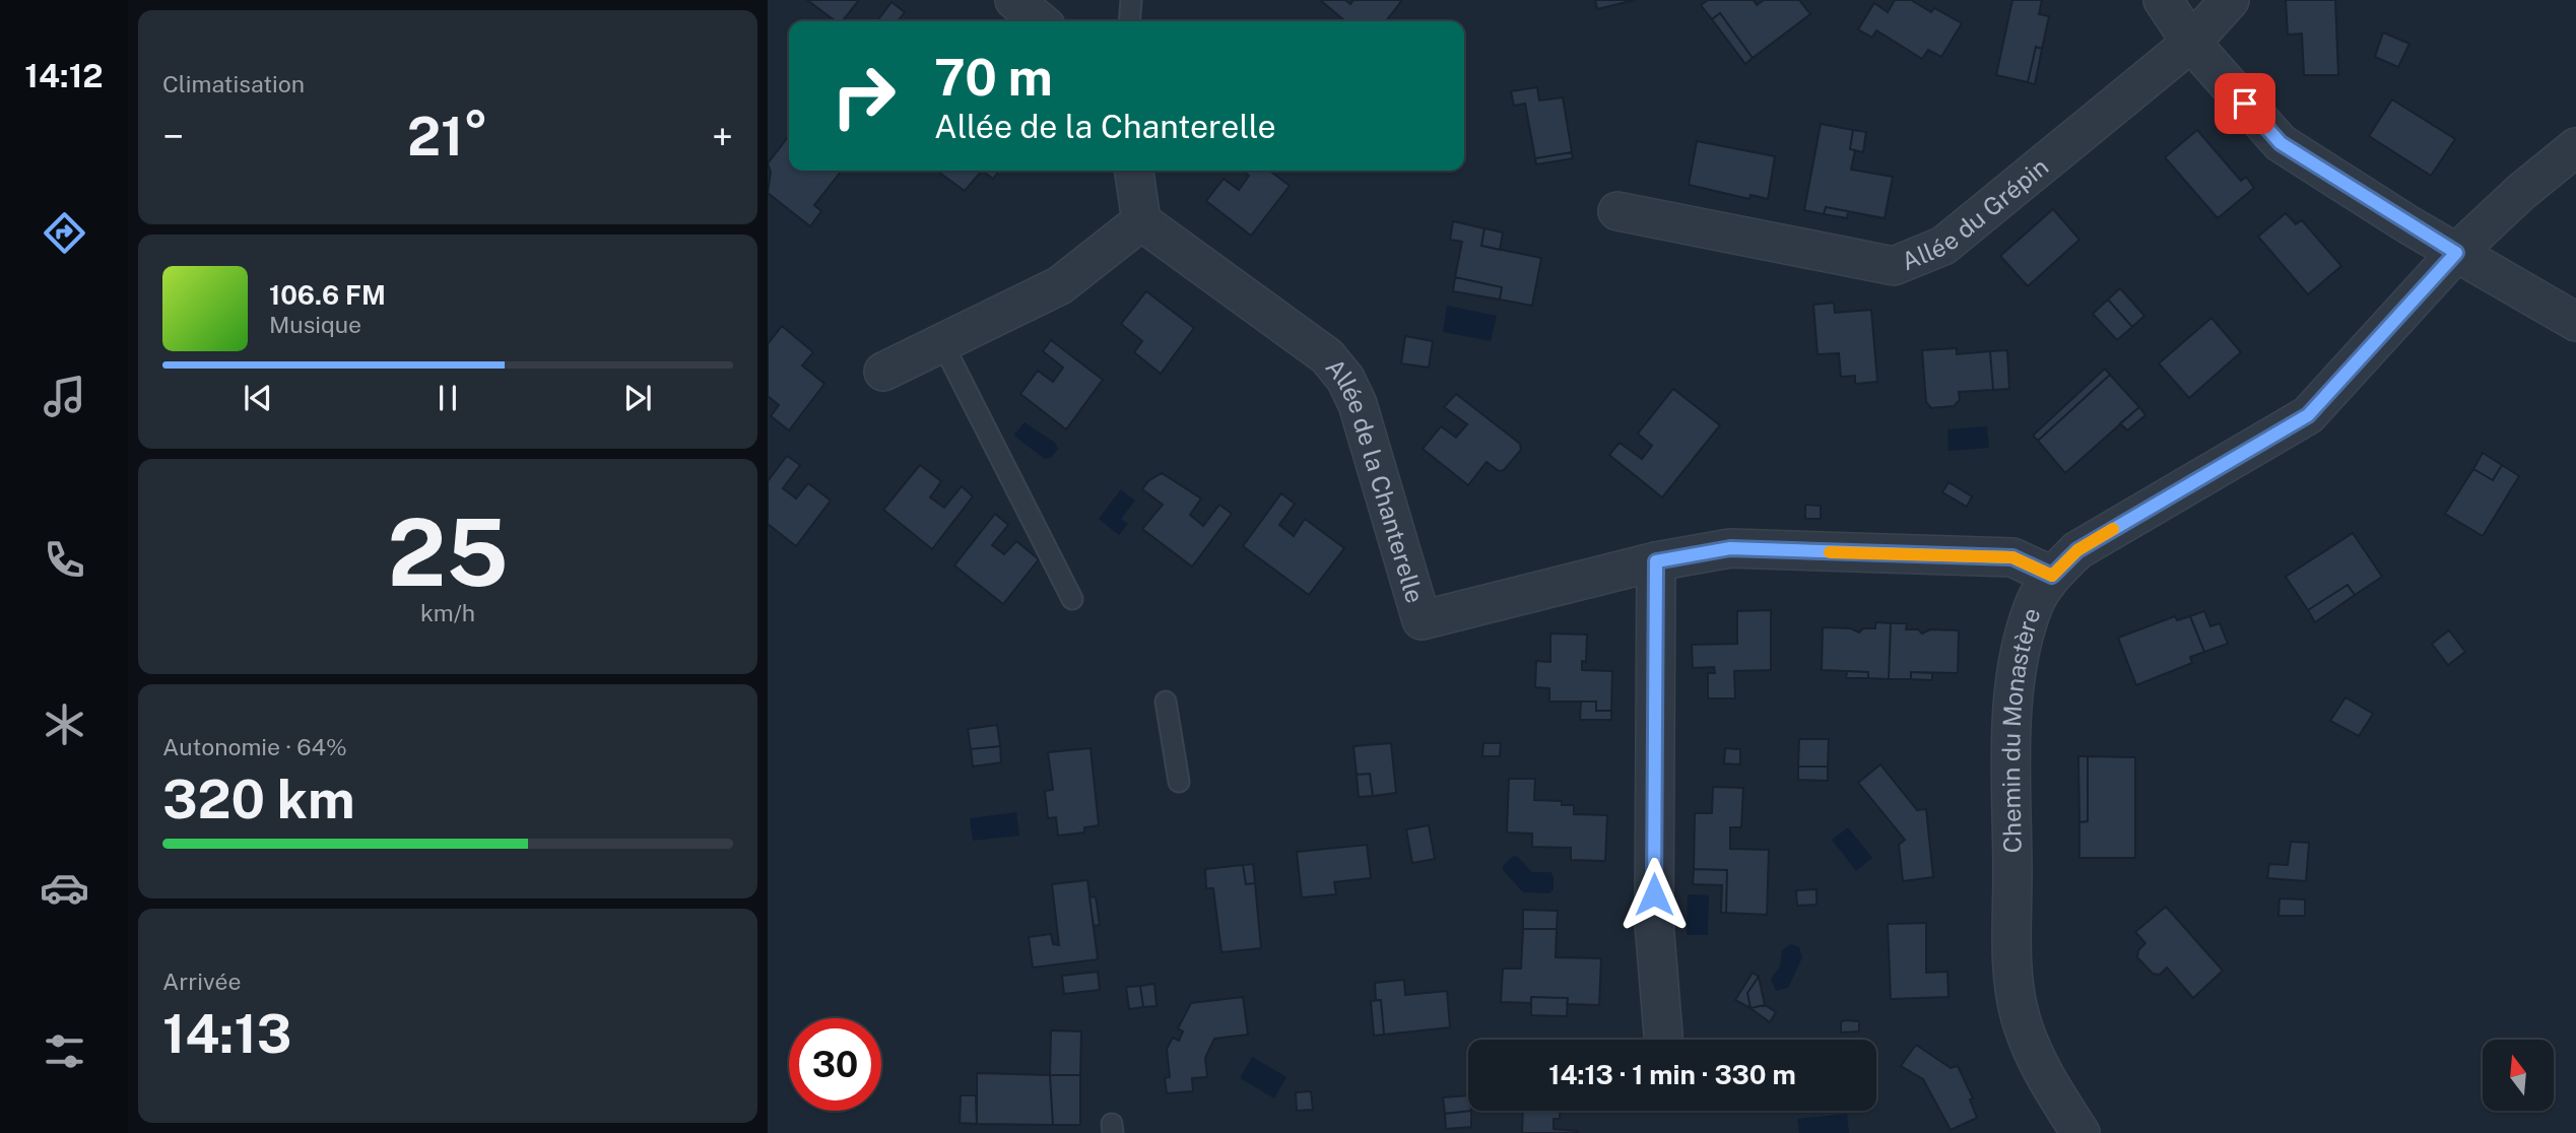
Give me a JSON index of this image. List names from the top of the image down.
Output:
{
  "streets": {
    "street": ["Allée du Grépin", "Allée de la Chanterelle", "Chemin du Monastère"]
  },
  "crossings": [
    ["Allée de la Chanterelle", "Chemin du Monastère"]
  ],
  "north": "top",
  "page": {
    "tabs": "14:12",
    "tile": [
      "Climatisation",
      ["25", "km/h"],
      ["Autonomie · 64%", "320 km"],
      ["Arrivée", "14:13"]
    ],
    "turn": ["70 m", "Allée de la Chanterelle"],
    "heat": ["−", "21°", "+"],
    "song": ["106.6 FM", "Musique"],
    "limit": "30",
    "trip": "14:13 · 1 min · 330 m"
  }
}
